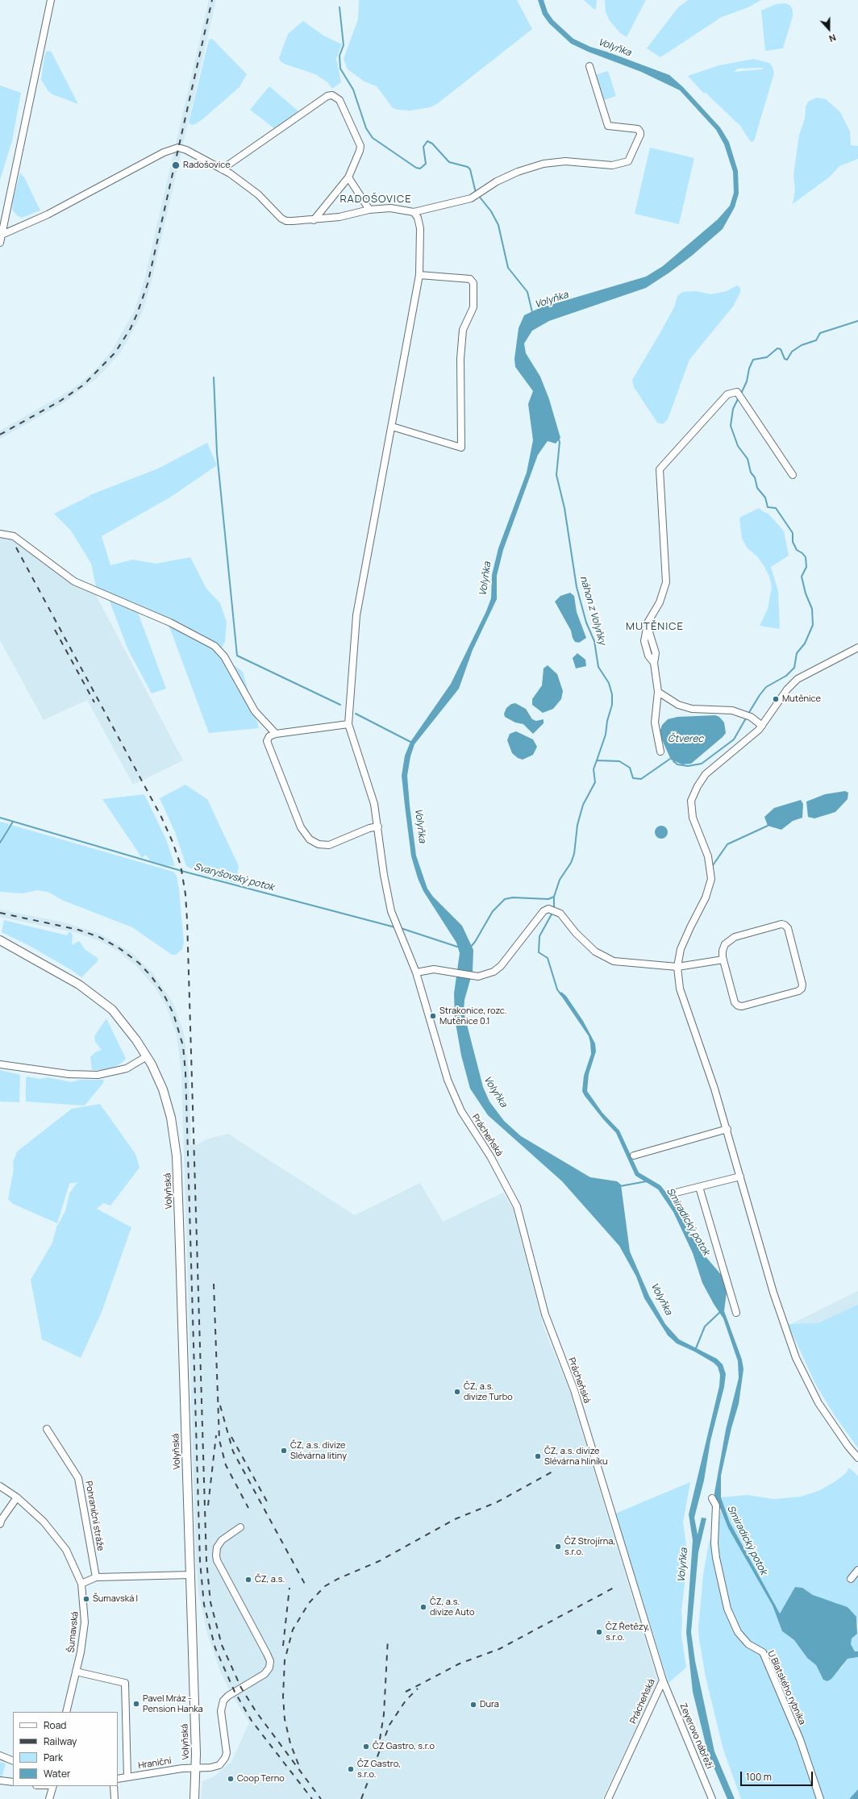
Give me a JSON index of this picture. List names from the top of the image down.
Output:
{
  "streets": {
    "main road": ["Volyňská"],
    "street": [
      "Prácheňská",
      "Pohraniční stráže",
      "Šumavská",
      "U Blatského rybníka",
      "Zeyerovo nábřeží",
      "Hraniční"
    ]
  },
  "crossings": [
    ["Prácheňská", "Zeyerovo nábřeží"],
    ["Volyňská", "Hraniční"]
  ],
  "districts": ["RADOŠOVICE", "MUTĚNICE"],
  "water": [
    "Volyňka",
    "náhon z Volyňky",
    "Čtverec",
    "Svaryšovský potok",
    "Smiradický potok"
  ],
  "places": [
    "Radošovice",
    "Mutěnice",
    "Strakonice, rozc. Mutěnice 0.1",
    "ČZ, a.s. divize Turbo",
    "ČZ, a.s. divize Slévárna litiny",
    "ČZ, a.s. divize Slévárna hliníku",
    "ČZ Strojírna, s.r.o.",
    "ČZ, a.s.",
    "Šumavská I",
    "ČZ, a.s. divize Auto",
    "ČZ Řetězy, s.r.o.",
    "Pavel Mráz - Pension Hanka",
    "Dura",
    "ČZ Gastro, s.r.o",
    "ČZ Gastro, s.r.o.",
    "Coop Terno"
  ],
  "legend": [
    "Road",
    "Railway",
    "Park",
    "Water"
  ],
  "scale_bar": "100 m",
  "north": "bottom"
}
